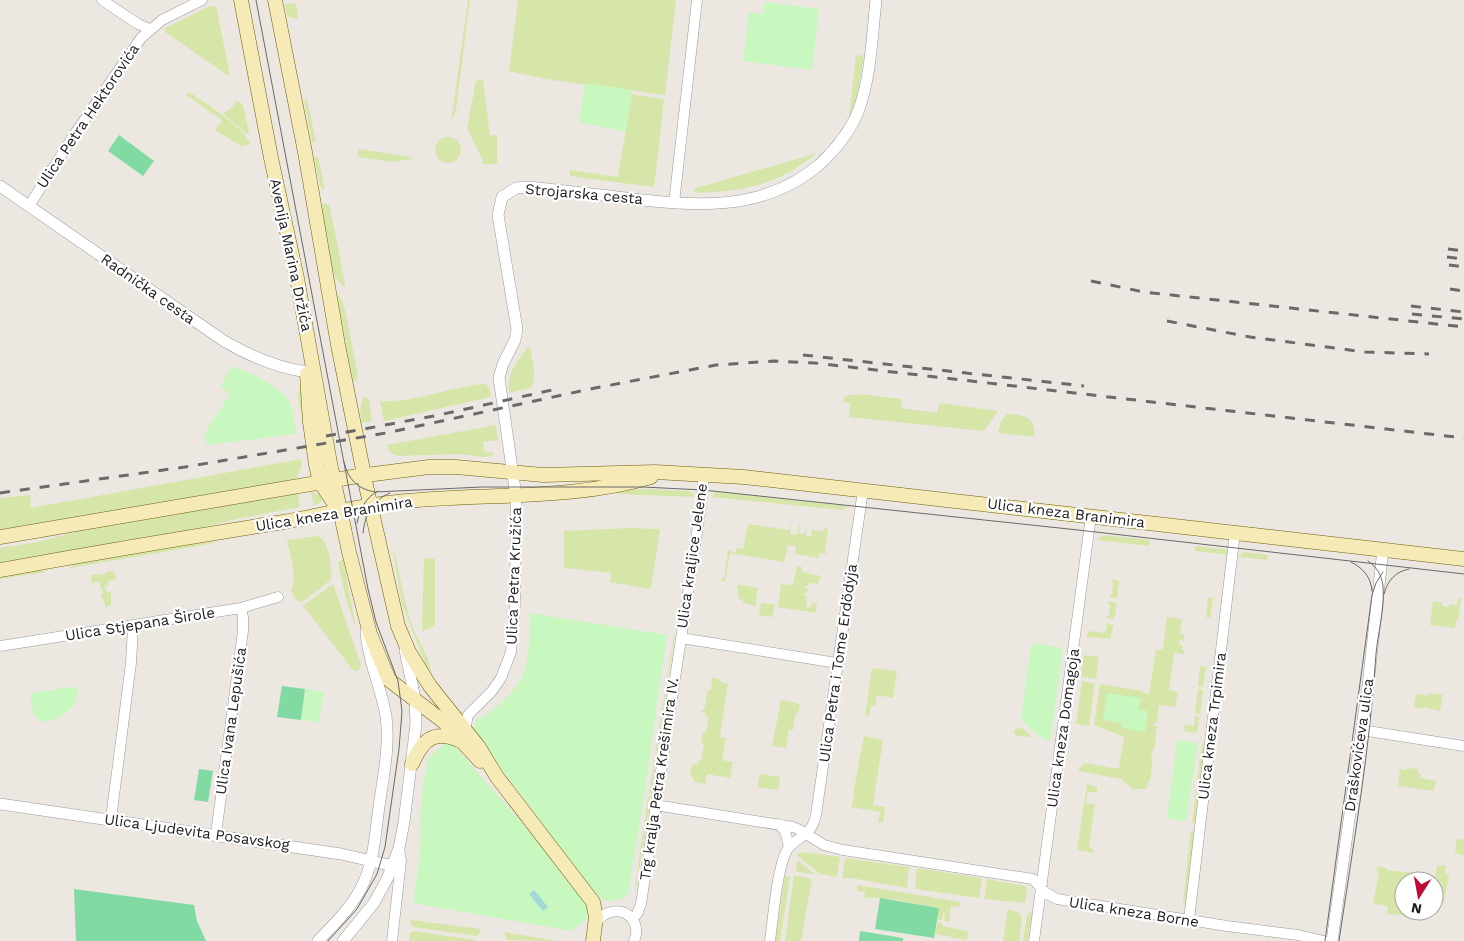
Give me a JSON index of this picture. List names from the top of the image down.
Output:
{
  "streets": {
    "main road": ["Avenija Marina Držića", "Ulica kneza Branimira"],
    "street": [
      "Ulica Petra Hektorovića",
      "Strojarska cesta",
      "Radnička cesta",
      "Ulica kraljice Jelene",
      "Ulica Petra Kružića",
      "Ulica Stjepana Širole",
      "Ulica Petra i Tome Erdödyja",
      "Ulica Ivana Lepušića",
      "Ulica kneza Trpimira",
      "Ulica kneza Domagoja",
      "Draškovićeva ulica",
      "Trg kralja Petra Krešimira IV.",
      "Ulica Ljudevita Posavskog",
      "Ulica kneza Borne"
    ]
  },
  "crossings": [
    ["Ulica Petra Hektorovića", "Radnička cesta"],
    ["Strojarska cesta", "Ulica kneza Branimira"],
    ["Strojarska cesta", "Ulica Petra Kružića"],
    ["Avenija Marina Držića", "Ulica kneza Branimira"],
    ["Ulica kneza Branimira", "Ulica kraljice Jelene"],
    ["Ulica kneza Branimira", "Ulica Petra Kružića"],
    ["Ulica kneza Branimira", "Ulica Petra i Tome Erdödyja"],
    ["Ulica kneza Branimira", "Ulica kneza Trpimira"],
    ["Ulica kneza Branimira", "Ulica kneza Domagoja"],
    ["Ulica kneza Branimira", "Draškovićeva ulica"],
    ["Ulica kraljice Jelene", "Trg kralja Petra Krešimira IV."],
    ["Ulica Stjepana Širole", "Ulica Ivana Lepušića"],
    ["Ulica Petra i Tome Erdödyja", "Ulica kneza Borne"],
    ["Ulica Ivana Lepušića", "Ulica Ljudevita Posavskog"],
    ["Ulica kneza Trpimira", "Ulica kneza Borne"],
    ["Ulica kneza Domagoja", "Ulica kneza Borne"],
    ["Trg kralja Petra Krešimira IV.", "Ulica kneza Borne"]
  ],
  "north": "bottom"
}
